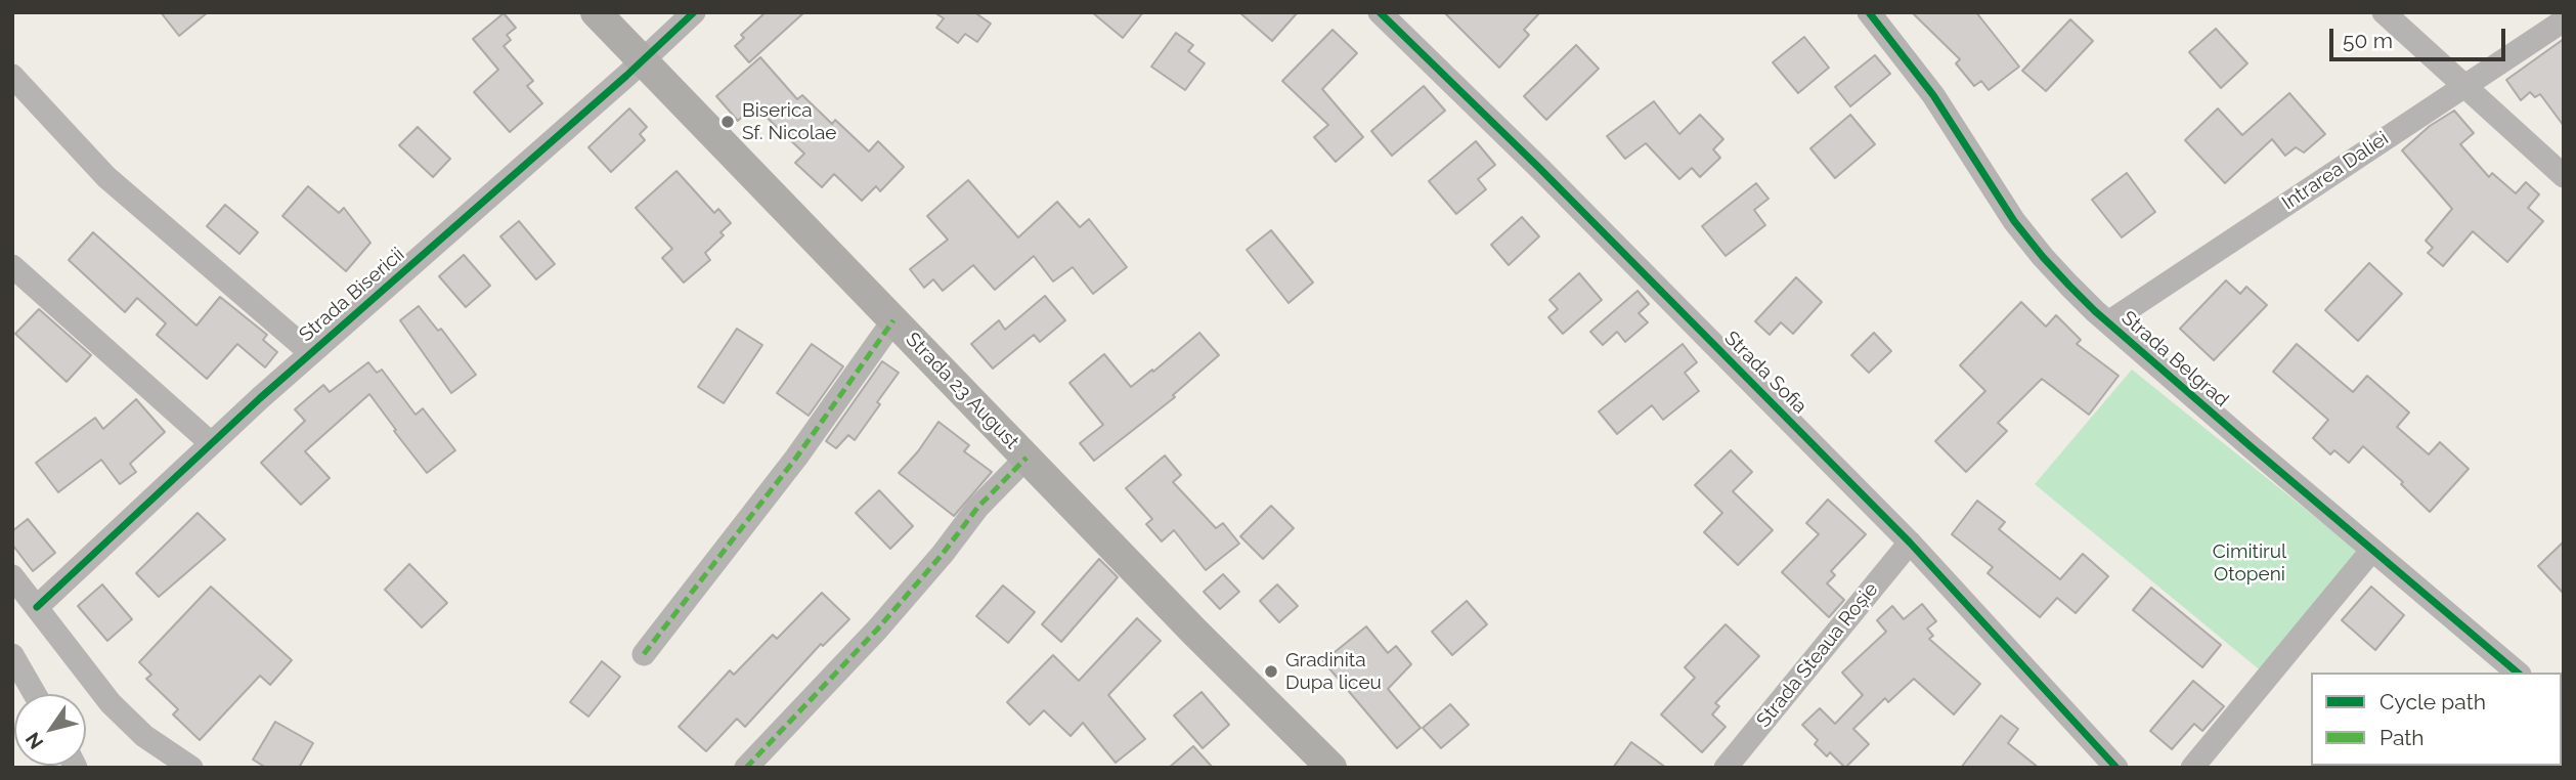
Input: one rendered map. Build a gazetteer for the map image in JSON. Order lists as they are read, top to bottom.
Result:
{
  "streets": {
    "main road": ["Strada 23 August"],
    "street": [
      "Intrarea Daliei",
      "Strada Bisericii",
      "Strada Belgrad",
      "Strada Sofia",
      "Strada Steaua Roșie"
    ]
  },
  "crossings": [
    ["Intrarea Daliei", "Strada Belgrad"],
    ["Strada Bisericii", "Strada 23 August"],
    ["Strada Sofia", "Strada Steaua Roșie"]
  ],
  "parks": ["Cimitirul Otopeni"],
  "places": ["Biserica Sf. Nicolae", "Gradinita Dupa liceu"],
  "legend": ["Cycle path", "Path"],
  "scale_bar": "50 m",
  "north": "bottom left"
}
